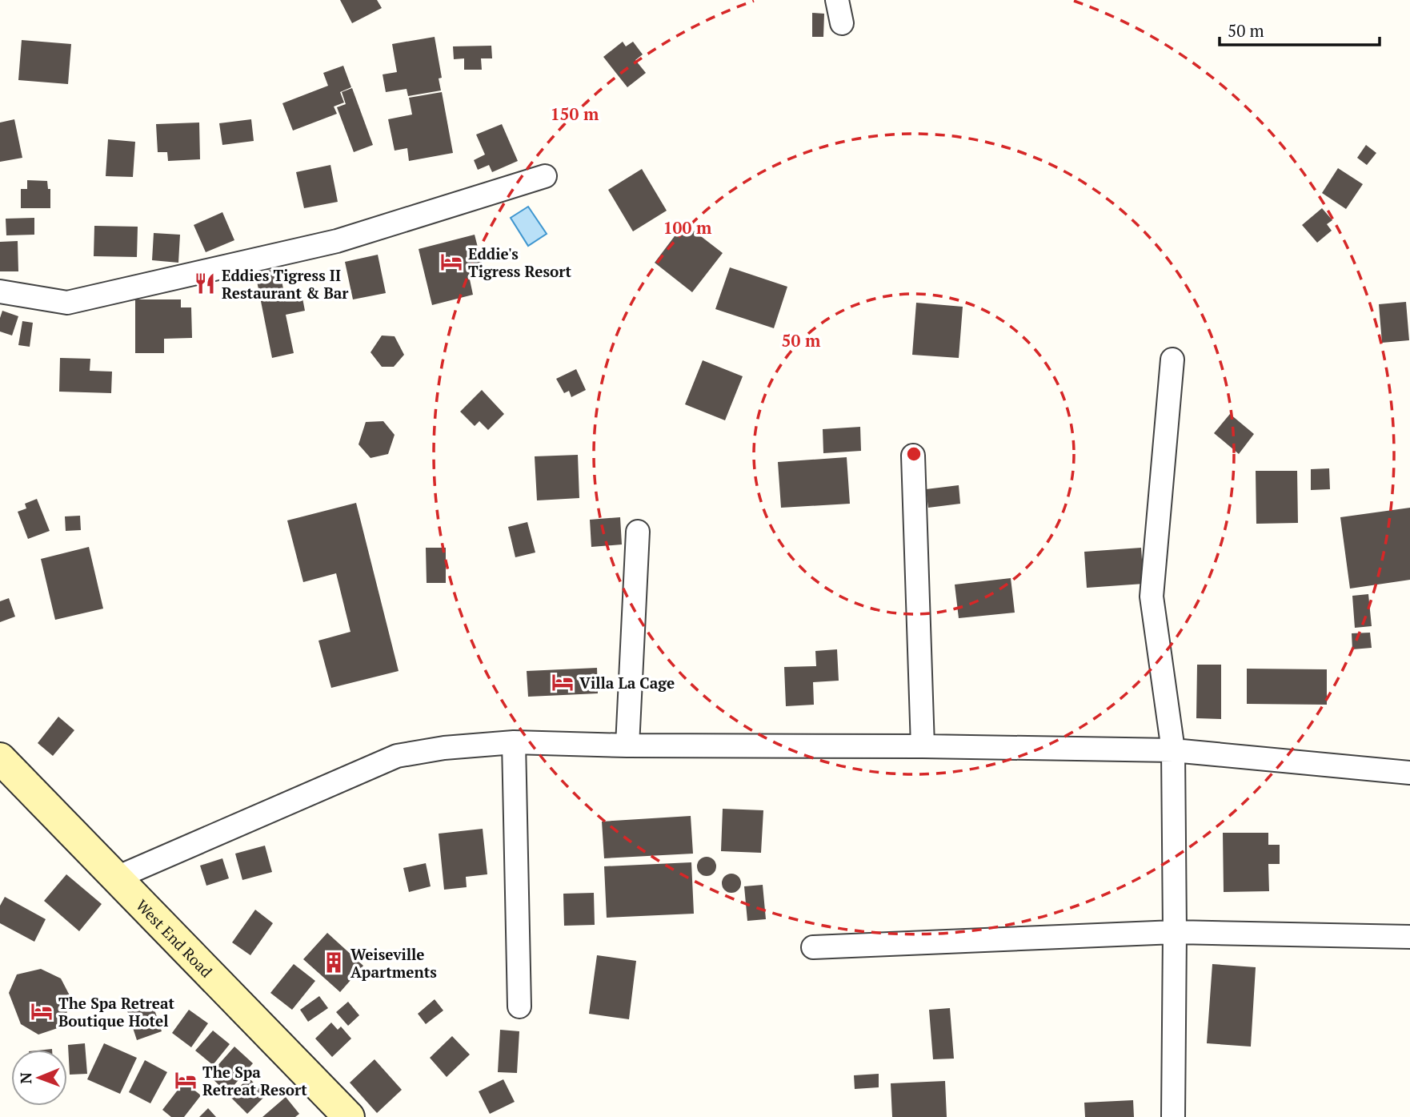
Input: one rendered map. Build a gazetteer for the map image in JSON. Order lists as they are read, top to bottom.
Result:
{
  "streets": {
    "main road": ["West End Road"]
  },
  "places": {
    "hotel": [
      "Eddie's Tigress Resort",
      "Villa La Cage",
      "The Spa Retreat Boutique Hotel",
      "The Spa Retreat Resort"
    ],
    "restaurant": ["Eddies Tigress II Restaurant & Bar"],
    "building": ["Weiseville Apartments"]
  },
  "scale_bar": "50 m",
  "north": "left",
  "rings": ["150 m", "100 m", "50 m"]
}
